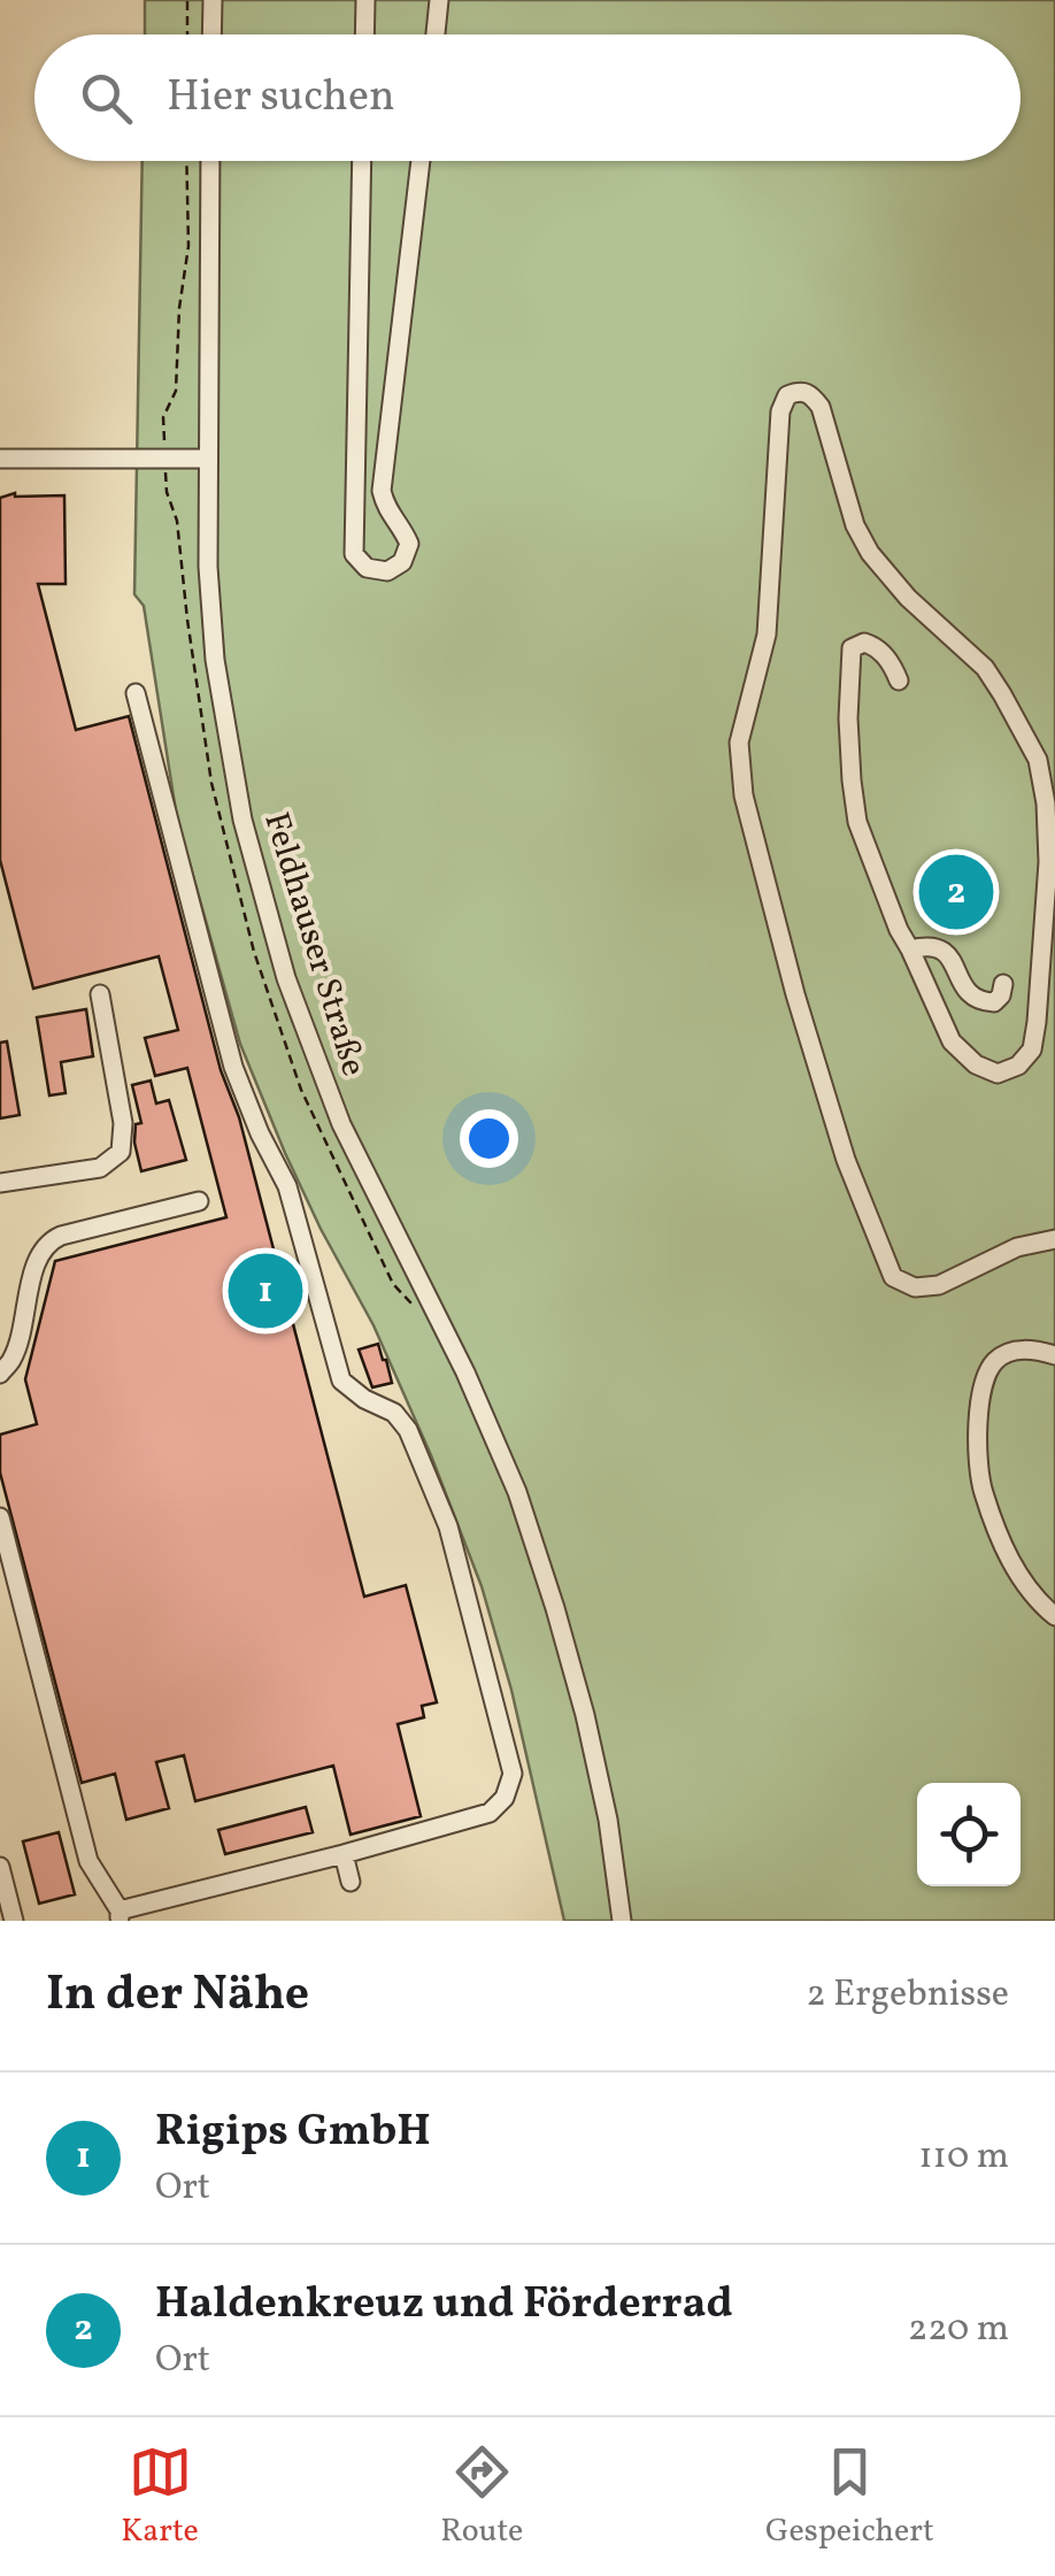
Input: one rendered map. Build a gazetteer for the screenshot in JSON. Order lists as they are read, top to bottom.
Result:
{
  "streets": {
    "street": ["Feldhauser Straße"]
  },
  "page": {
    "search": "Hier suchen",
    "pins": ["2", "1"],
    "heading": ["In der Nähe", "2 Ergebnisse"],
    "list": [
      {
        "mark": "1",
        "name": "Rigips GmbH",
        "note": "Ort",
        "value": "110 m"
      },
      {
        "mark": "2",
        "name": "Haldenkreuz und Förderrad",
        "note": "Ort",
        "value": "220 m"
      }
    ],
    "nav": ["Karte", "Route", "Gespeichert"]
  }
}
